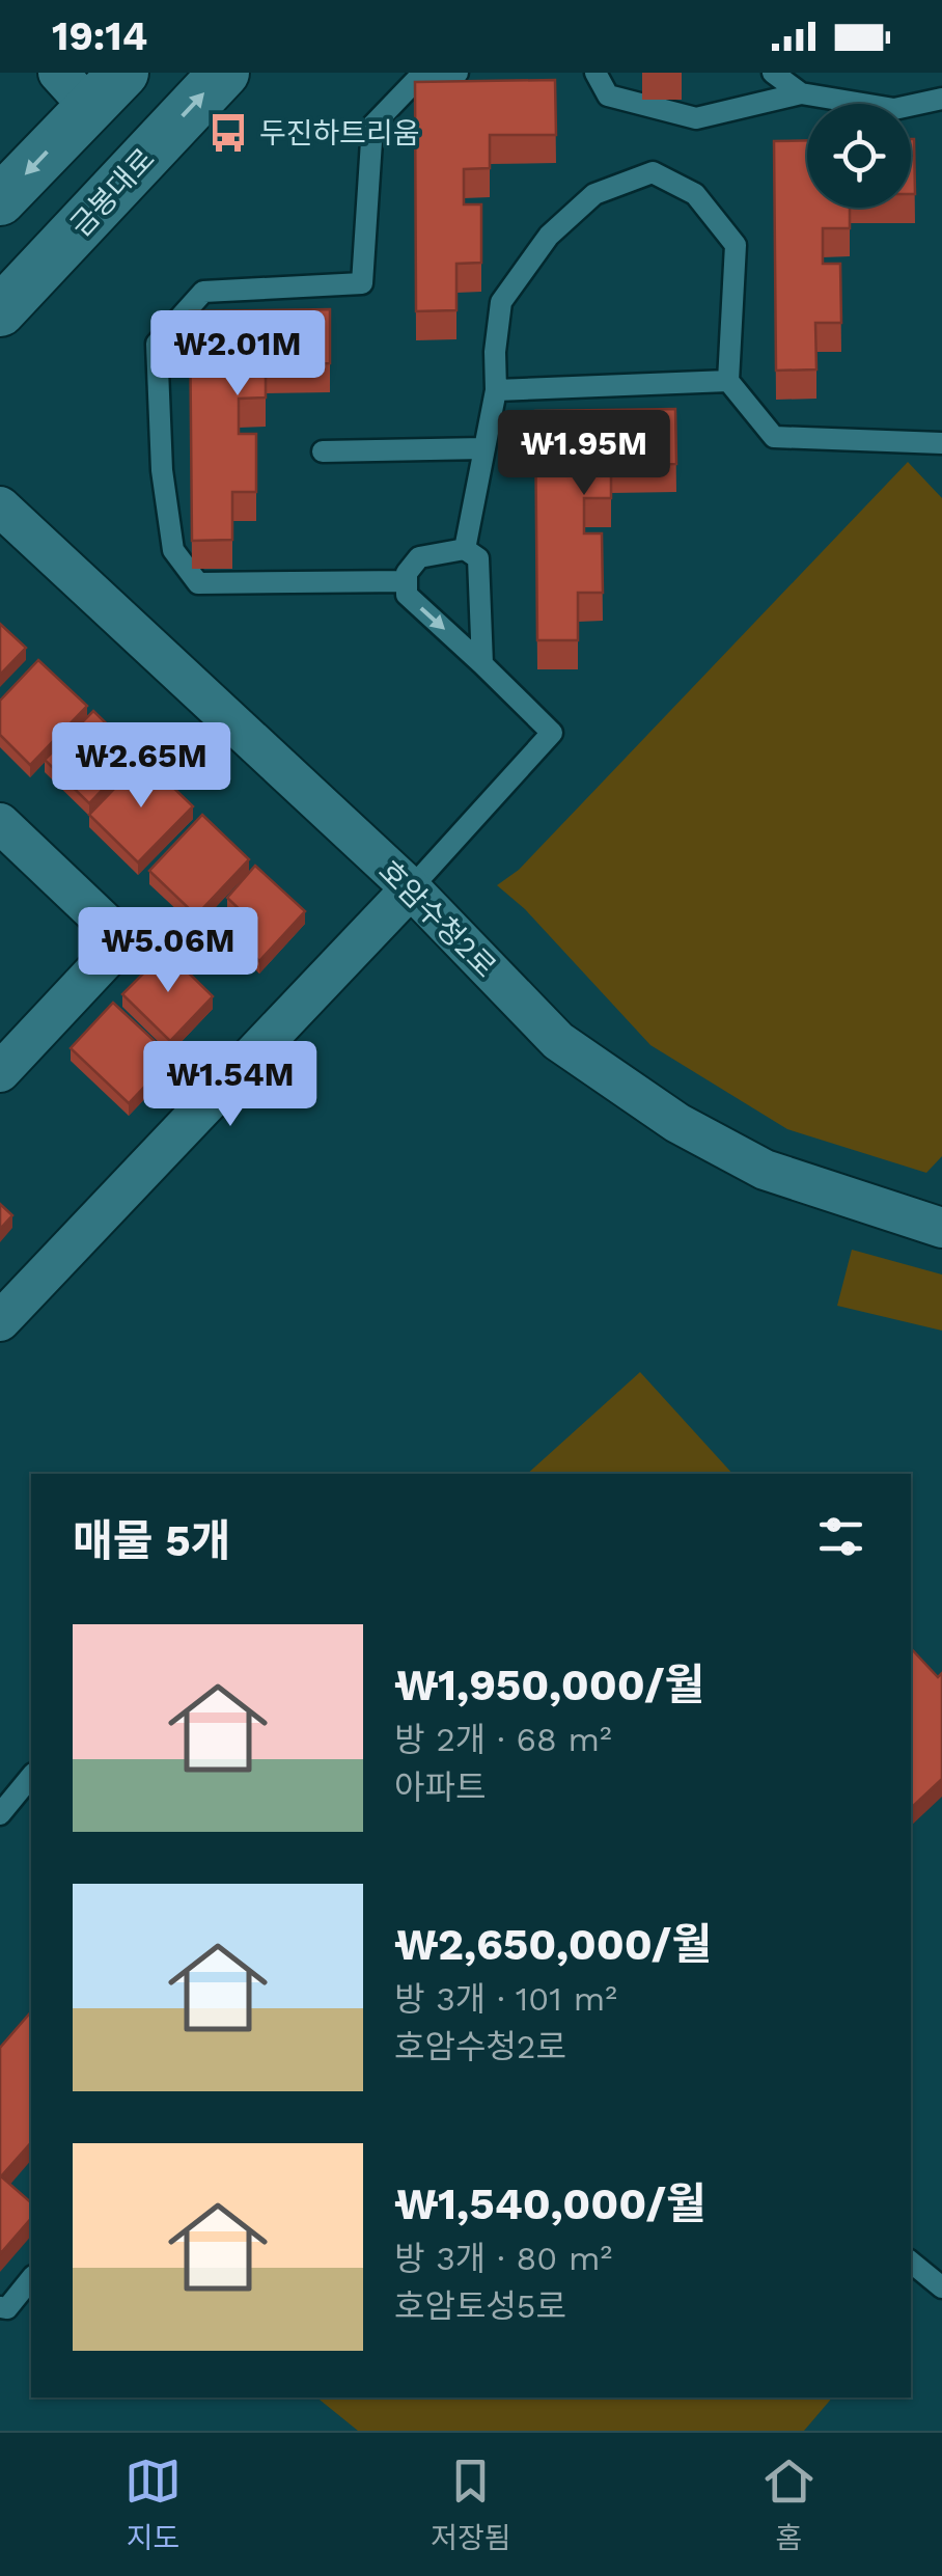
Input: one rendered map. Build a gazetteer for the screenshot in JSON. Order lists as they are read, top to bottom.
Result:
{
  "streets": {
    "street": ["금봉대로", "호암수청2로"]
  },
  "places": {
    "bus stop": ["두진하트리움"]
  },
  "page": {
    "status": "19:14",
    "price": [
      "₩2.01M",
      "₩1.95M",
      "₩2.65M",
      "₩5.06M",
      "₩1.54M"
    ],
    "heading": "매물 5개",
    "list": [
      {
        "name": "₩1,950,000/월",
        "note": "방 2개 · 68 m² · 아파트"
      },
      {
        "name": "₩2,650,000/월",
        "note": "방 3개 · 101 m² · 호암수청2로"
      },
      {
        "name": "₩1,540,000/월",
        "note": "방 3개 · 80 m² · 호암토성5로"
      }
    ],
    "tabs": ["지도", "저장됨", "홈"]
  }
}
